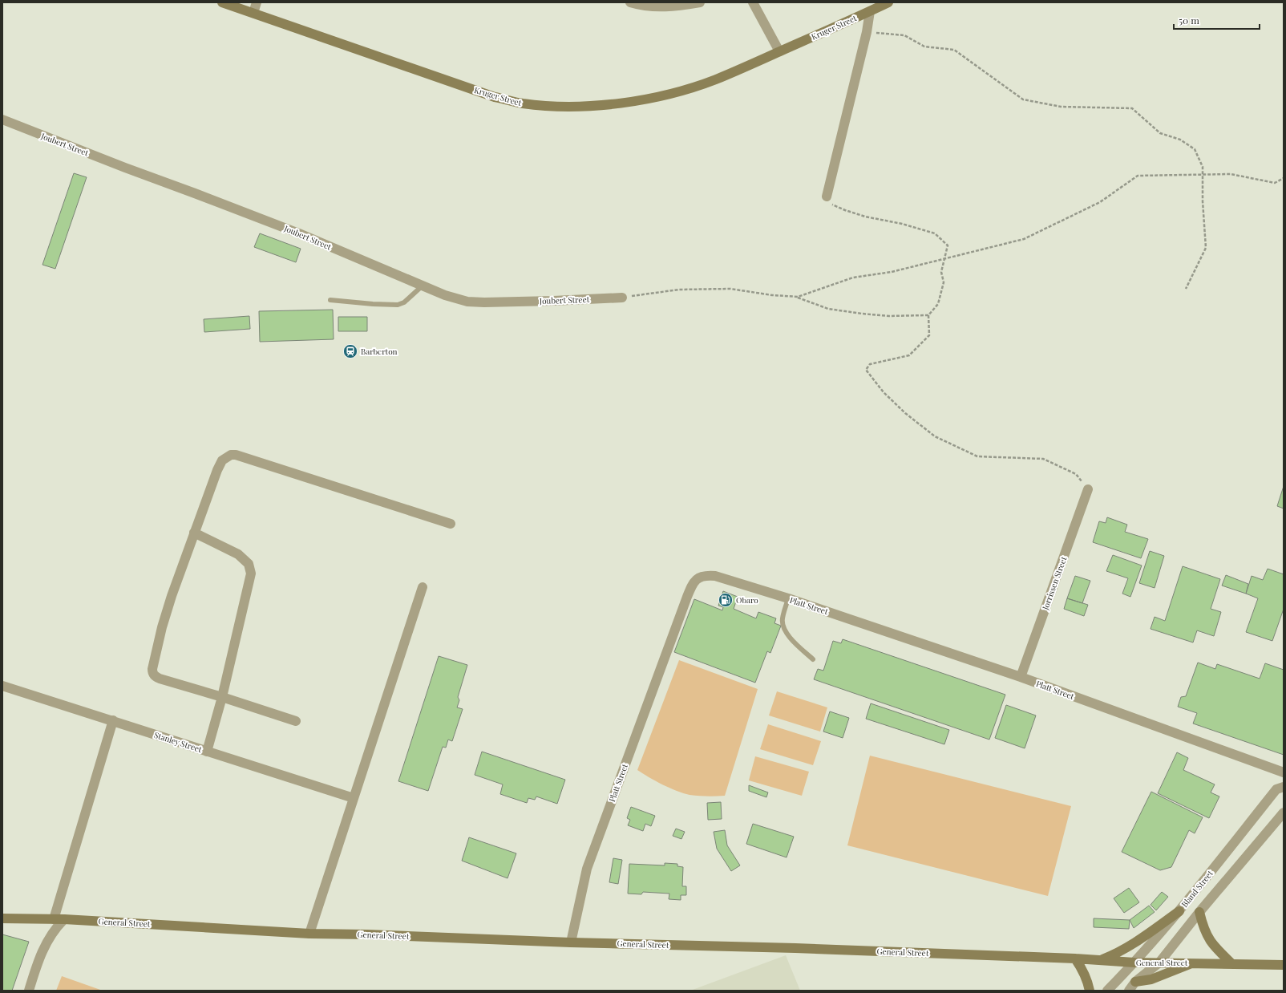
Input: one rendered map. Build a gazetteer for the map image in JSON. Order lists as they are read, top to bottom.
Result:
{
  "streets": {
    "main road": ["Kruger Street", "General Street"],
    "street": [
      "Joubert Street",
      "Jorrissen Street",
      "Platt Street",
      "Stanley Street",
      "Bland Street"
    ]
  },
  "crossings": [
    ["Jorrissen Street", "Platt Street"],
    ["Platt Street", "General Street"],
    ["Bland Street", "General Street"]
  ],
  "places": {
    "station": ["Barberton"],
    "fuel station": ["Obaro"]
  },
  "scale_bar": "50 m"
}
